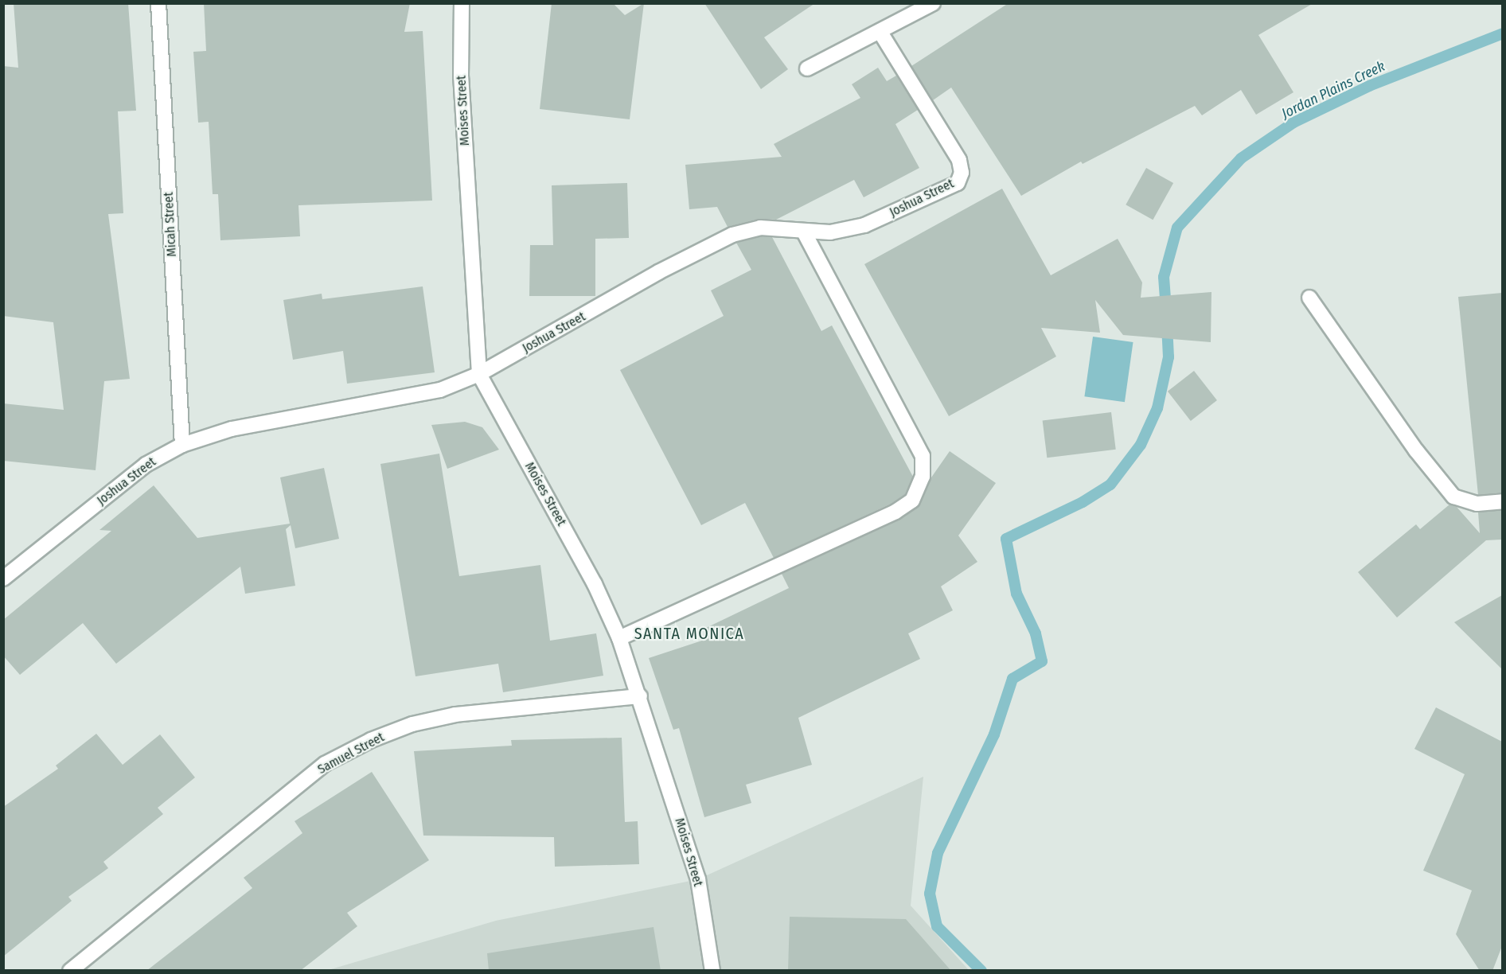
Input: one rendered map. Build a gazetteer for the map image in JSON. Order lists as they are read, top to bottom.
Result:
{
  "streets": {
    "street": [
      "Moises Street",
      "Joshua Street",
      "Micah Street",
      "Samuel Street"
    ]
  },
  "crossings": [
    ["Moises Street", "Joshua Street"],
    ["Moises Street", "Samuel Street"],
    ["Joshua Street", "Micah Street"]
  ],
  "districts": ["SANTA MONICA"],
  "water": ["Jordan Plains Creek"]
}
